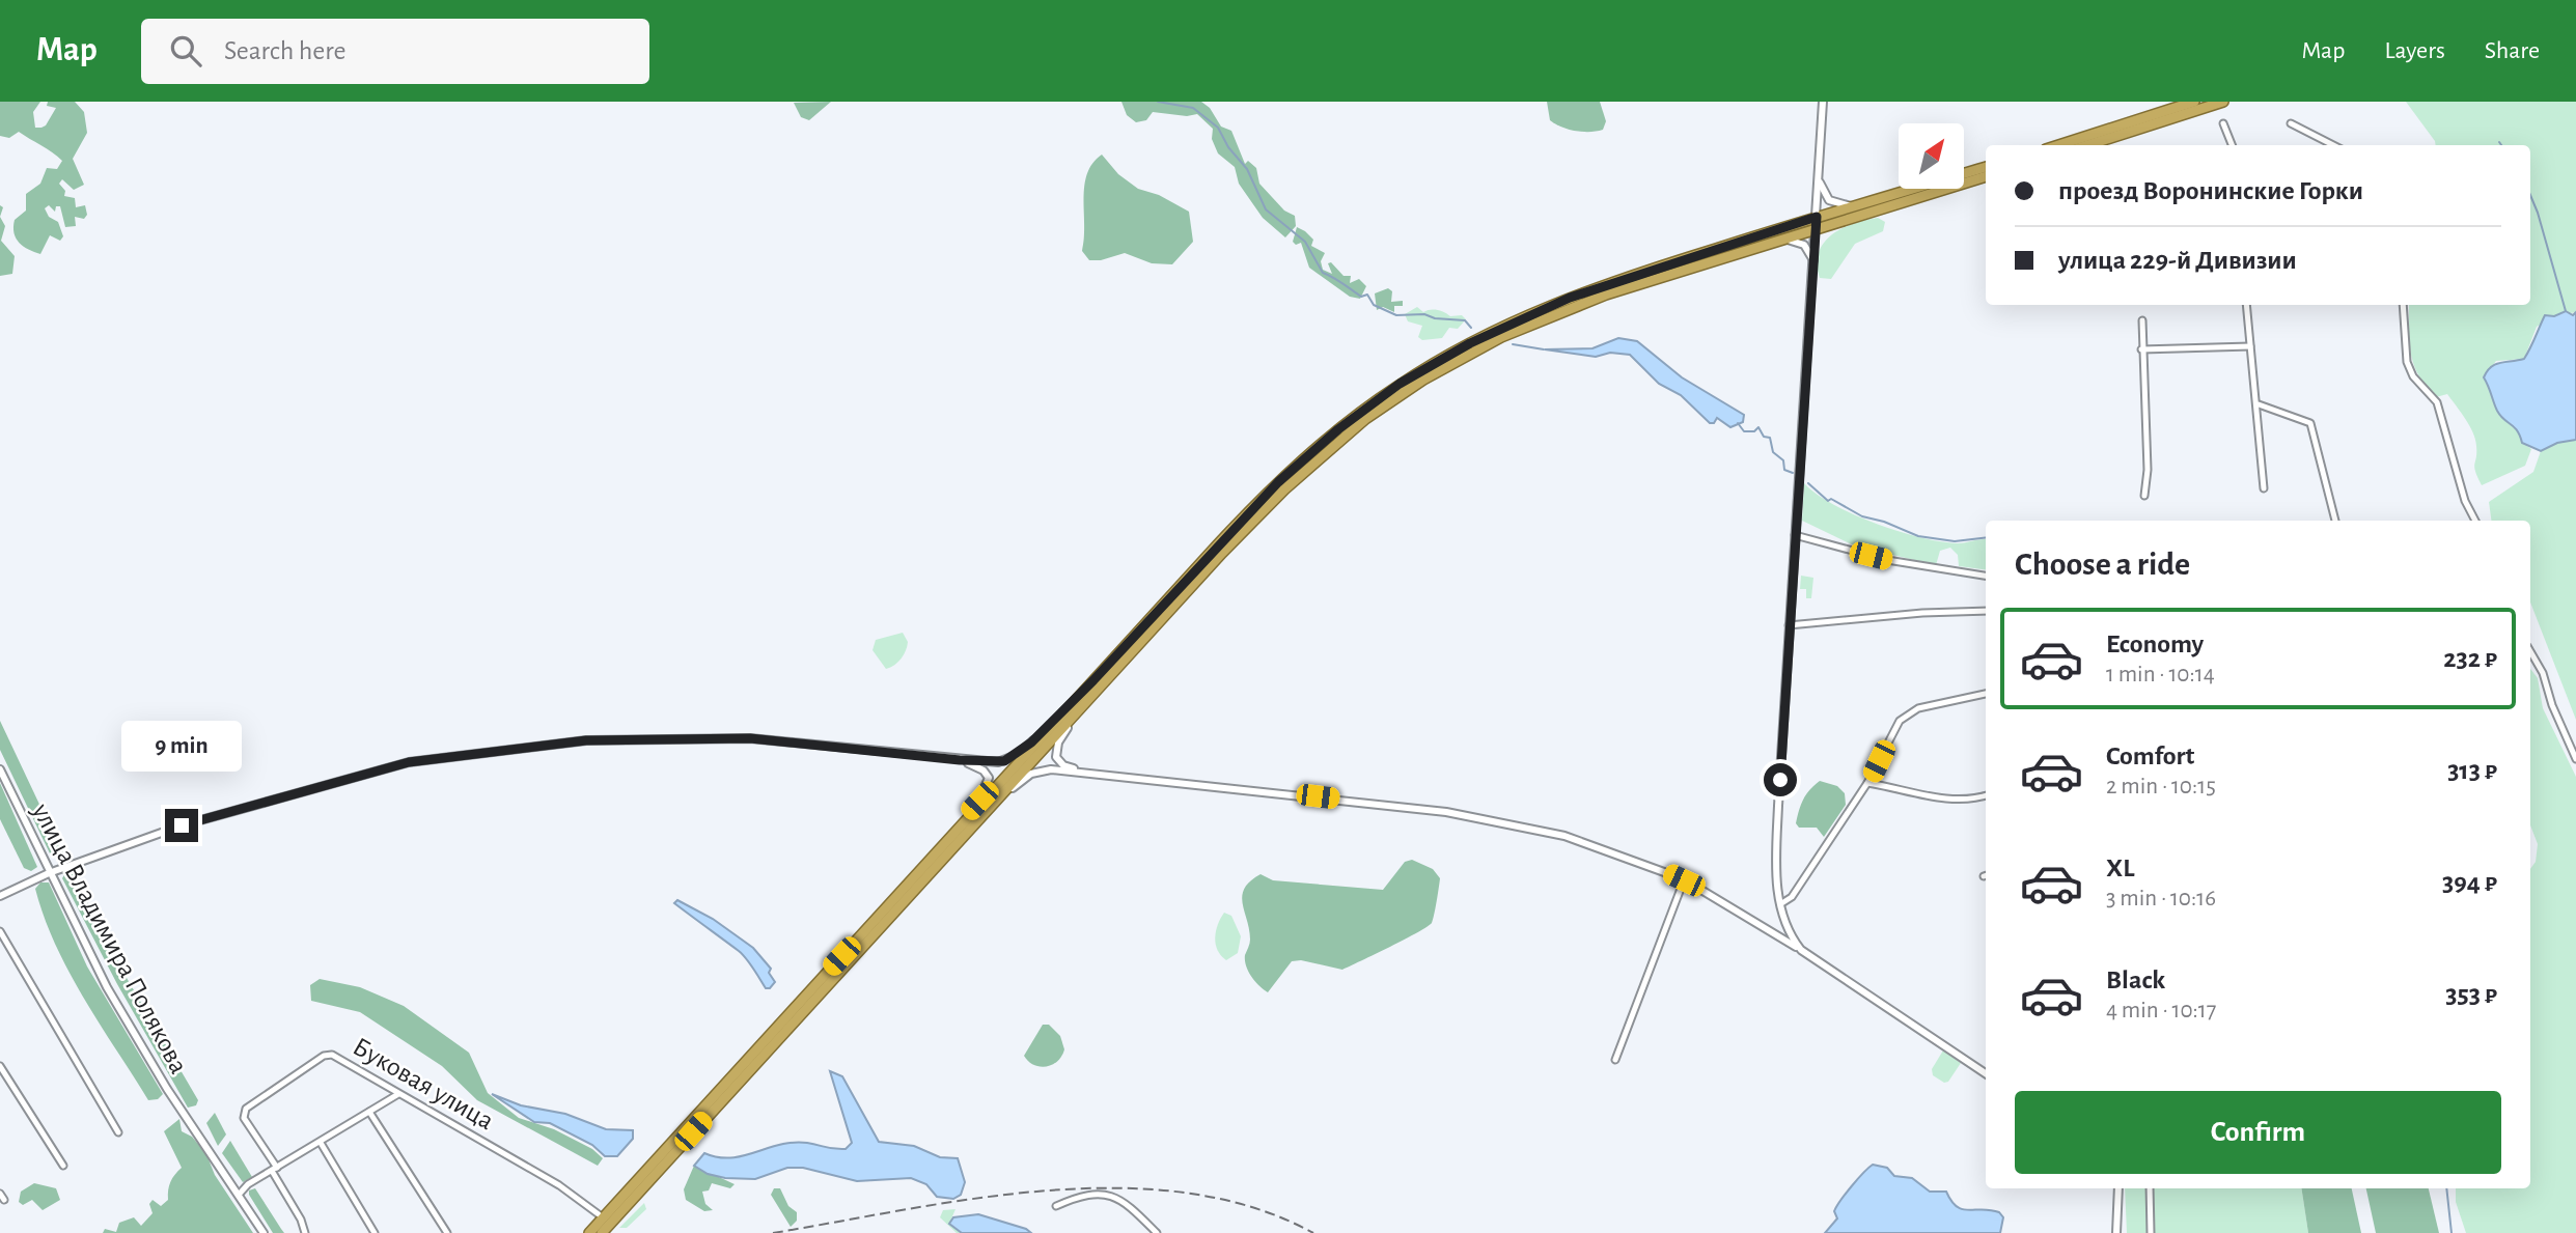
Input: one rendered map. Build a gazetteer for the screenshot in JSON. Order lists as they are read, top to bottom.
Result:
{
  "streets": {
    "street": ["улица Владимира Полякова", "Буковая улица"]
  },
  "north": "top right",
  "page": {
    "header": "Map",
    "search": "Search here",
    "nav": ["Map", "Layers", "Share"],
    "banner": ["проезд Воронинские Горки", "улица 229-й Дивизии"],
    "heading": "Choose a ride",
    "list": [
      {
        "name": "Economy",
        "note": "1 min · 10:14",
        "value": "232 ₽"
      },
      {
        "name": "Comfort",
        "note": "2 min · 10:15",
        "value": "313 ₽"
      },
      {
        "name": "XL",
        "note": "3 min · 10:16",
        "value": "394 ₽"
      },
      {
        "name": "Black",
        "note": "4 min · 10:17",
        "value": "353 ₽"
      }
    ],
    "bubble": "9 min",
    "buttons": "Confirm"
  }
}
